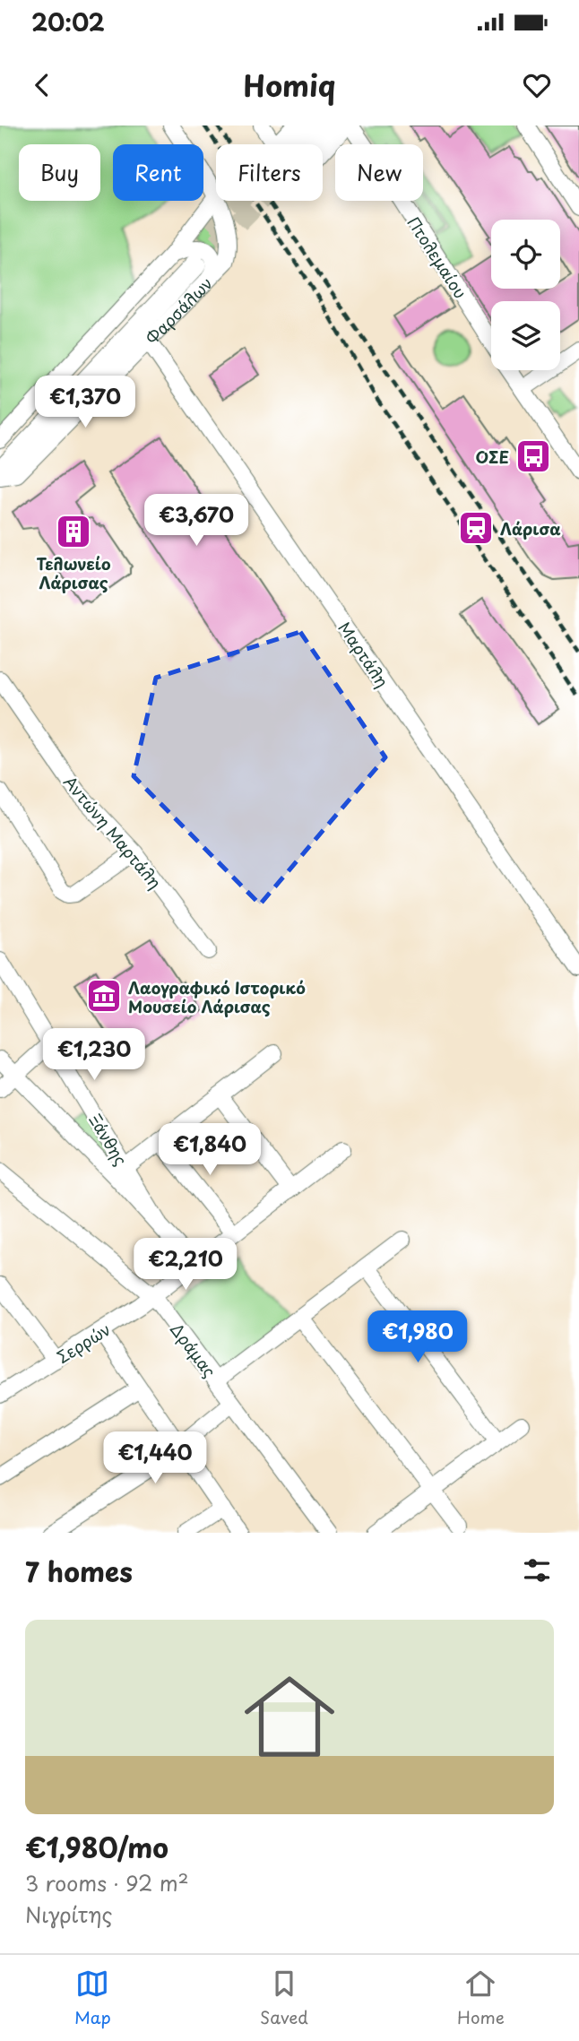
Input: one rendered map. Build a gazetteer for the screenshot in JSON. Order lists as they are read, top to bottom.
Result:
{
  "streets": {
    "main road": ["Φαρσάλων"],
    "street": [
      "Πτολεμαίου",
      "Μαρτάλη",
      "Αντώνη Μαρτάλη",
      "Ξάνθης",
      "Σερρών",
      "Δράμας"
    ]
  },
  "crossings": [
    ["Φαρσάλων", "Μαρτάλη"],
    ["Σερρών", "Δράμας"]
  ],
  "places": {
    "bus stop": ["ΟΣΕ"],
    "station": ["Λάρισα"],
    "building": ["Τελωνείο Λάρισας"],
    "museum": ["Λαογραφικό Ιστορικό Μουσείο Λάρισας"]
  },
  "page": {
    "status": "20:02",
    "header": "Homiq",
    "chip": [
      "Buy",
      "Rent",
      "Filters",
      "New"
    ],
    "price": [
      "€1,370",
      "€3,670",
      "€1,230",
      "€1,840",
      "€2,210",
      "€1,980",
      "€1,440"
    ],
    "heading": "7 homes",
    "list": [
      {
        "name": "€1,980/mo",
        "note": "3 rooms · 92 m² · Νιγρίτης"
      }
    ],
    "tabs": ["Map", "Saved", "Home"]
  }
}
